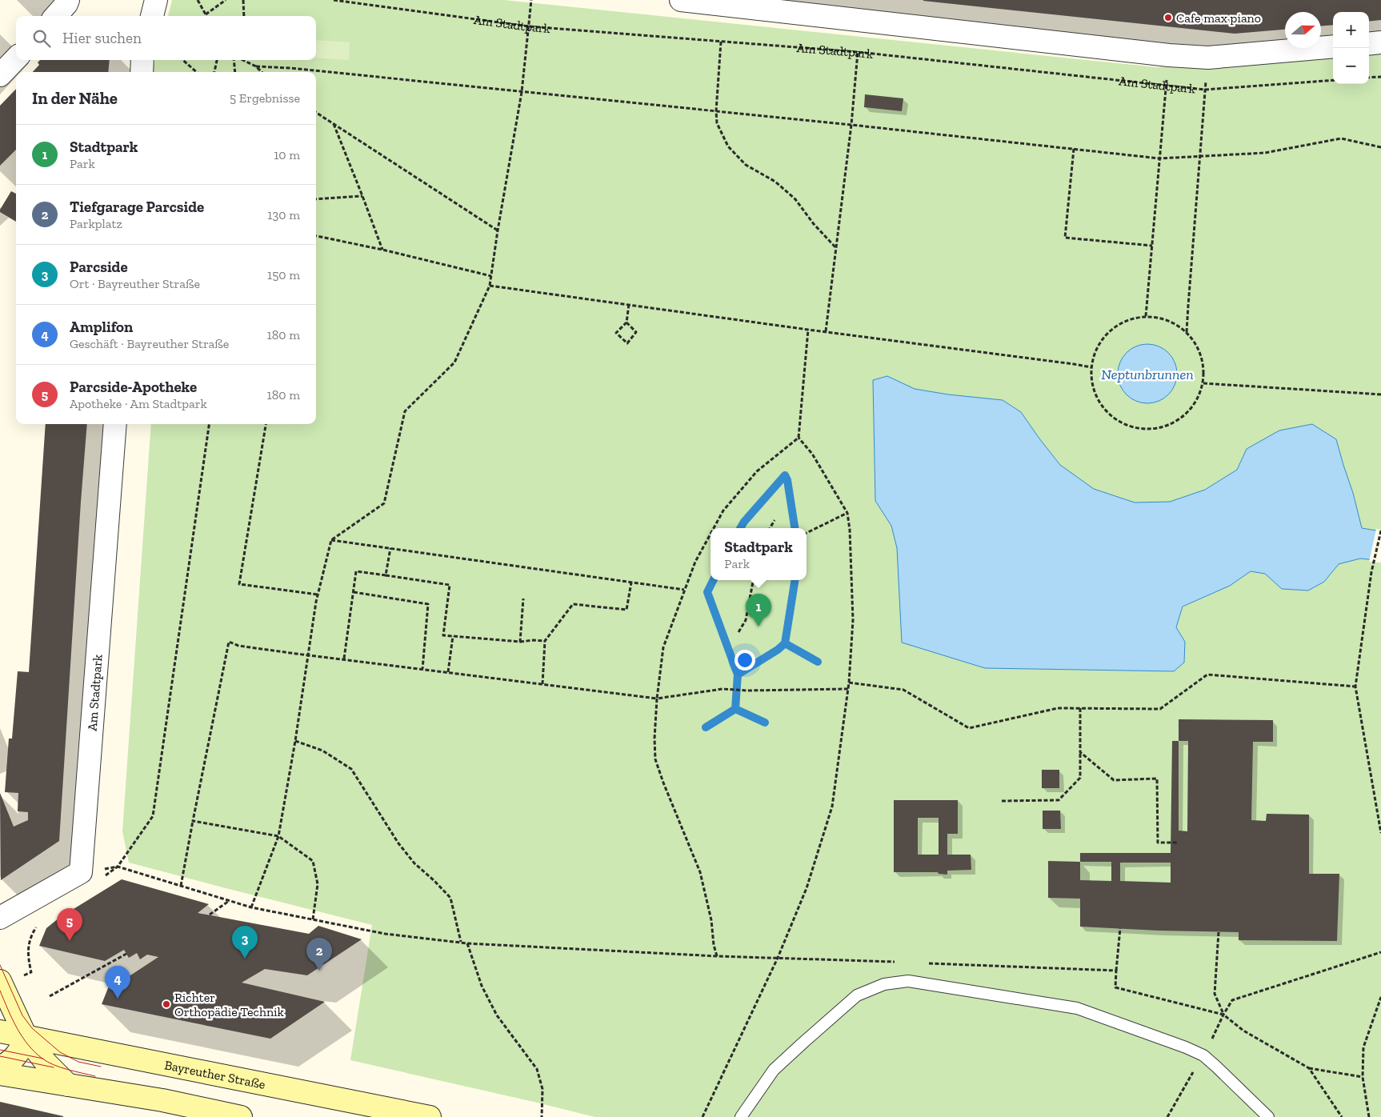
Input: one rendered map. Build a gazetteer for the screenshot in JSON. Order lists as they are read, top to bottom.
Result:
{
  "streets": {
    "main road": ["Bayreuther Straße"],
    "street": ["Am Stadtpark"]
  },
  "water": ["Neptunbrunnen"],
  "places": ["Cafe max piano", "Richter Orthopädie Technik"],
  "north": "right",
  "page": {
    "map_buttons": ["+", "−"],
    "search": "Hier suchen",
    "heading": ["In der Nähe", "5 Ergebnisse"],
    "list": [
      {
        "mark": "1",
        "name": "Stadtpark",
        "note": "Park",
        "value": "10 m"
      },
      {
        "mark": "2",
        "name": "Tiefgarage Parcside",
        "note": "Parkplatz",
        "value": "130 m"
      },
      {
        "mark": "3",
        "name": "Parcside",
        "note": "Ort · Bayreuther Straße",
        "value": "150 m"
      },
      {
        "mark": "4",
        "name": "Amplifon",
        "note": "Geschäft · Bayreuther Straße",
        "value": "180 m"
      },
      {
        "mark": "5",
        "name": "Parcside-Apotheke",
        "note": "Apotheke · Am Stadtpark",
        "value": "180 m"
      }
    ],
    "popup": ["Stadtpark", "Park"],
    "pins": [
      "1",
      "5",
      "3",
      "2",
      "4"
    ]
  }
}
